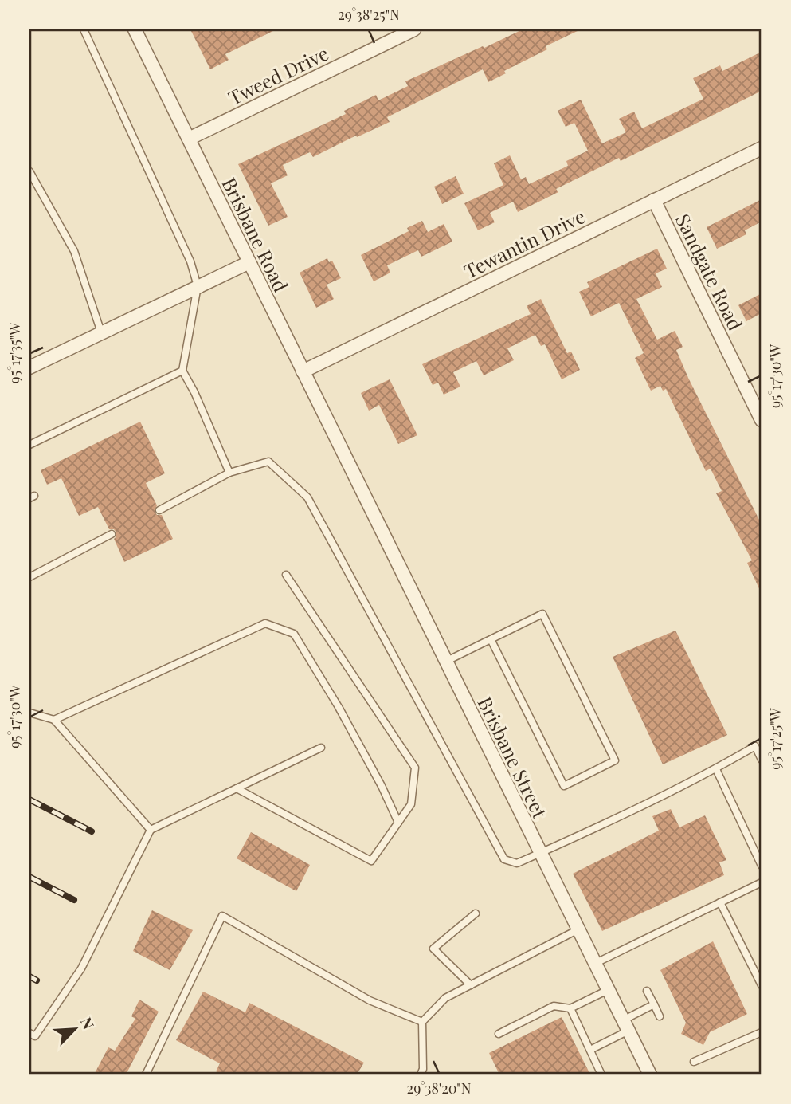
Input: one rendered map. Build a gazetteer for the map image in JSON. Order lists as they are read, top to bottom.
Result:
{
  "streets": {
    "street": [
      "Tweed Drive",
      "Brisbane Road",
      "Tewantin Drive",
      "Sandgate Road",
      "Brisbane Street"
    ]
  },
  "crossings": [
    ["Tweed Drive", "Brisbane Road"],
    ["Brisbane Road", "Tewantin Drive"],
    ["Brisbane Road", "Brisbane Street"],
    ["Tewantin Drive", "Sandgate Road"]
  ],
  "north": "top right",
  "coordinates": [
    "29°38'25\"N",
    "95°17'35\"W",
    "95°17'30\"W",
    "95°17'25\"W",
    "29°38'20\"N"
  ]
}
